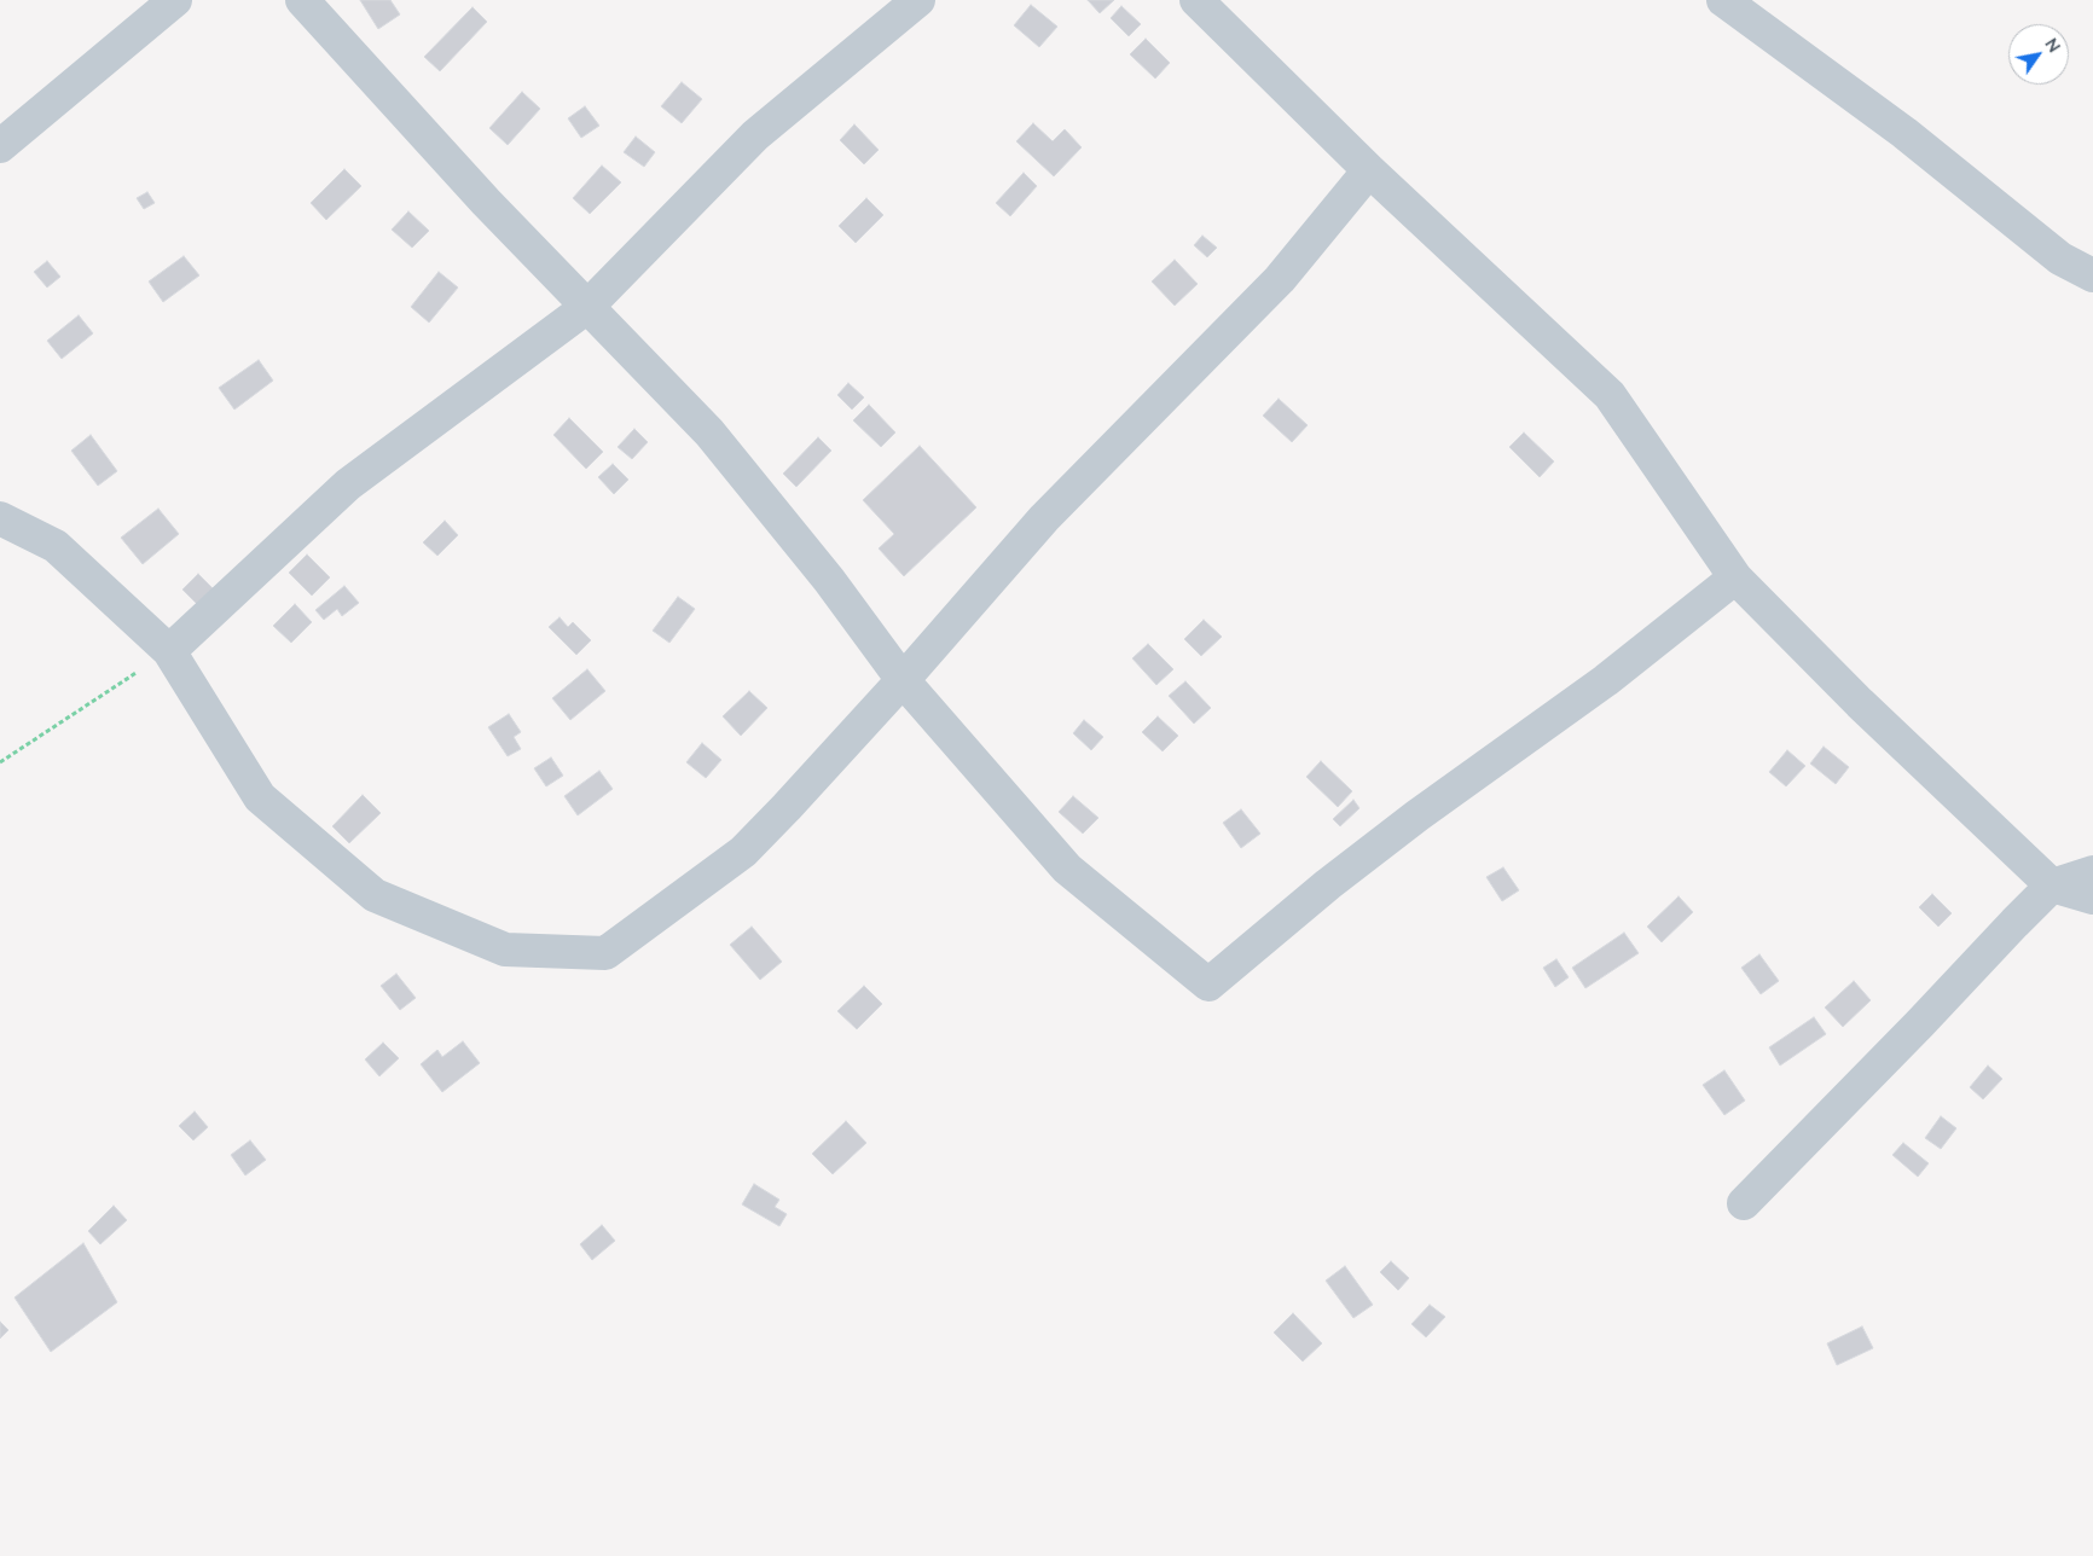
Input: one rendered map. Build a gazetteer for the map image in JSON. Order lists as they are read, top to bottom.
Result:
{
  "north": "top right"
}
